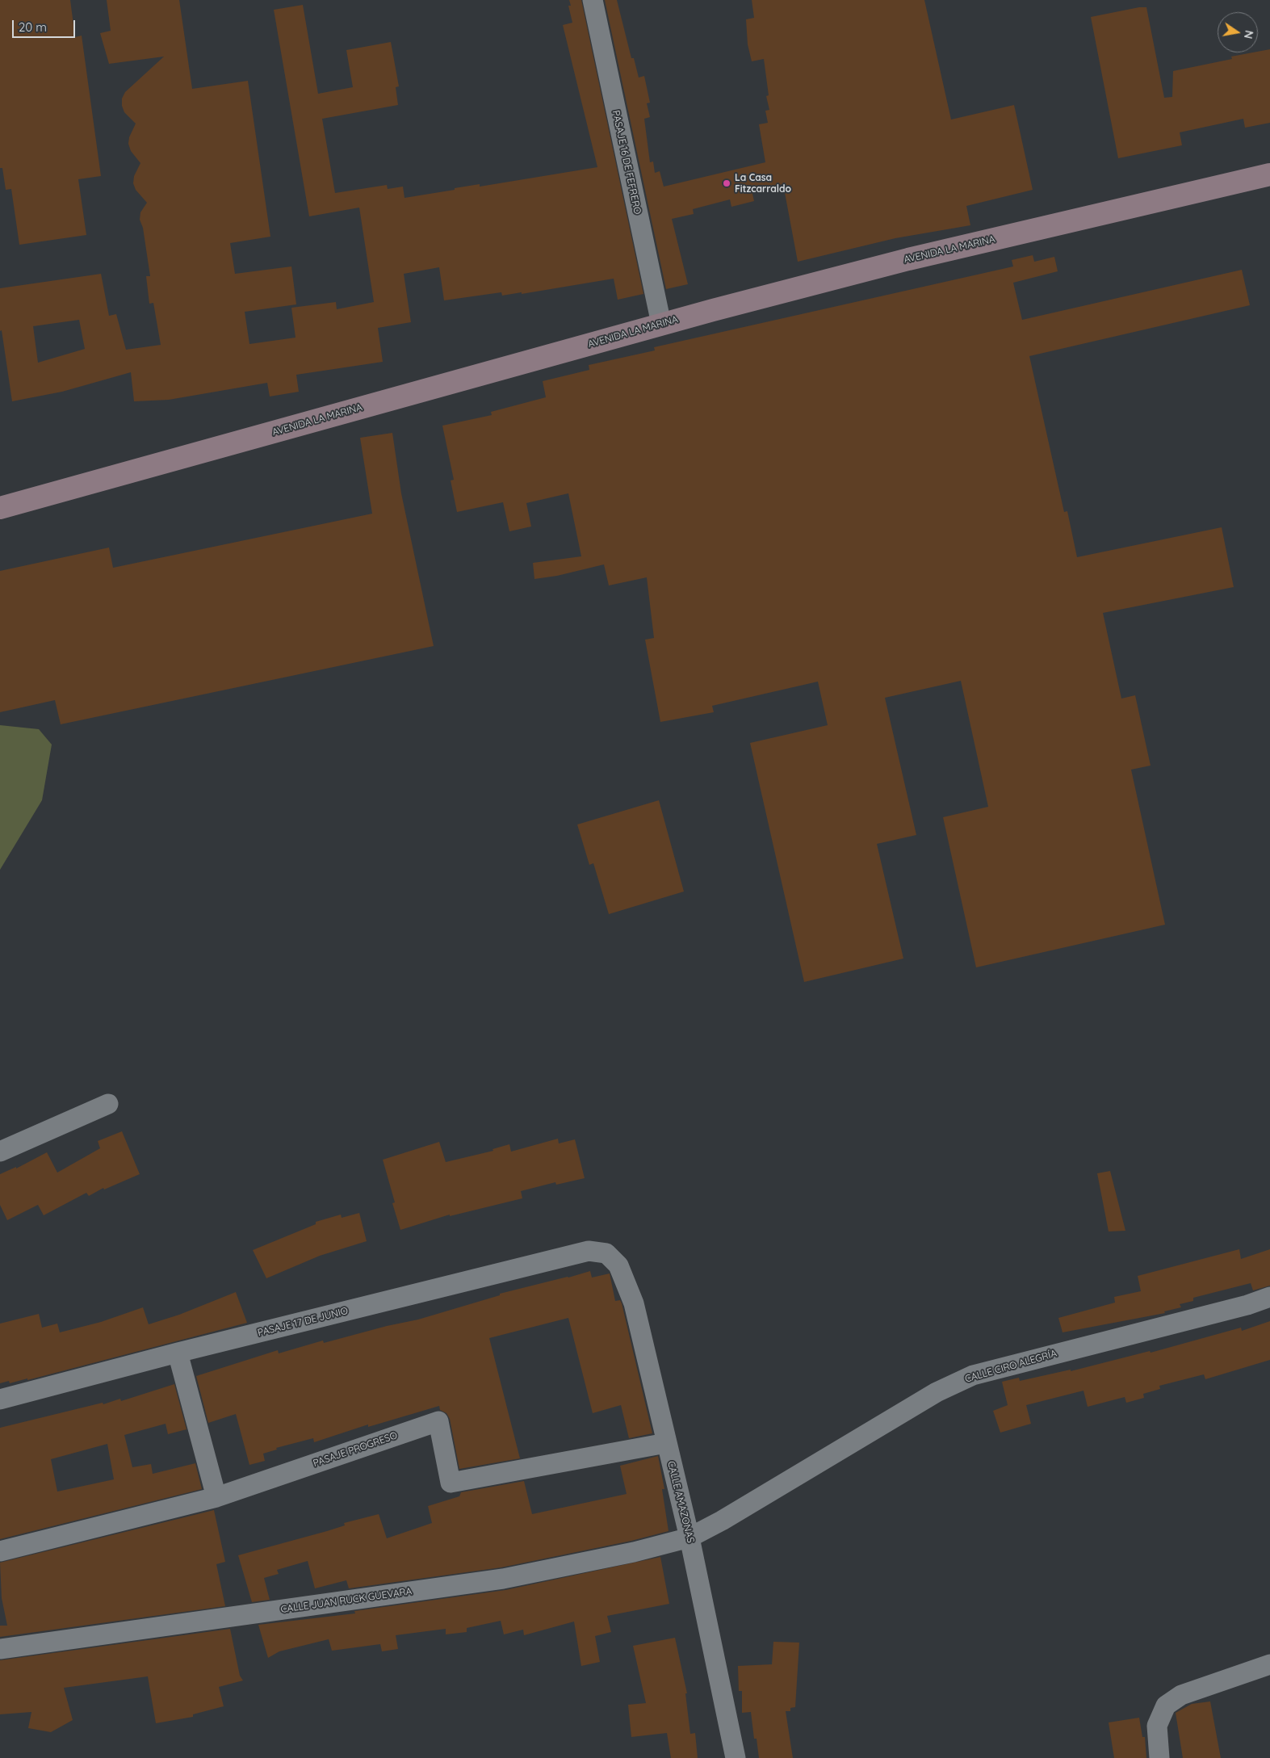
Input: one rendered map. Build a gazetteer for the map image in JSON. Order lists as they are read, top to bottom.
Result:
{
  "streets": {
    "main road": ["AVENIDA LA MARINA"],
    "street": [
      "PASAJE 16 DE FEFRERO",
      "PASAJE 17 DE JUNIO",
      "CALLE CIRO ALEGRÍA",
      "PASAJE PROGRESO",
      "CALLE AMAZONAS",
      "CALLE JUAN RUCK GUEVARA"
    ]
  },
  "crossings": [
    ["PASAJE 16 DE FEFRERO", "AVENIDA LA MARINA"],
    ["PASAJE 17 DE JUNIO", "CALLE AMAZONAS"],
    ["CALLE CIRO ALEGRÍA", "CALLE AMAZONAS"],
    ["CALLE CIRO ALEGRÍA", "CALLE JUAN RUCK GUEVARA"],
    ["PASAJE PROGRESO", "CALLE AMAZONAS"],
    ["CALLE AMAZONAS", "CALLE JUAN RUCK GUEVARA"]
  ],
  "places": ["La Casa Fitzcarraldo"],
  "scale_bar": "20 m",
  "north": "right"
}
